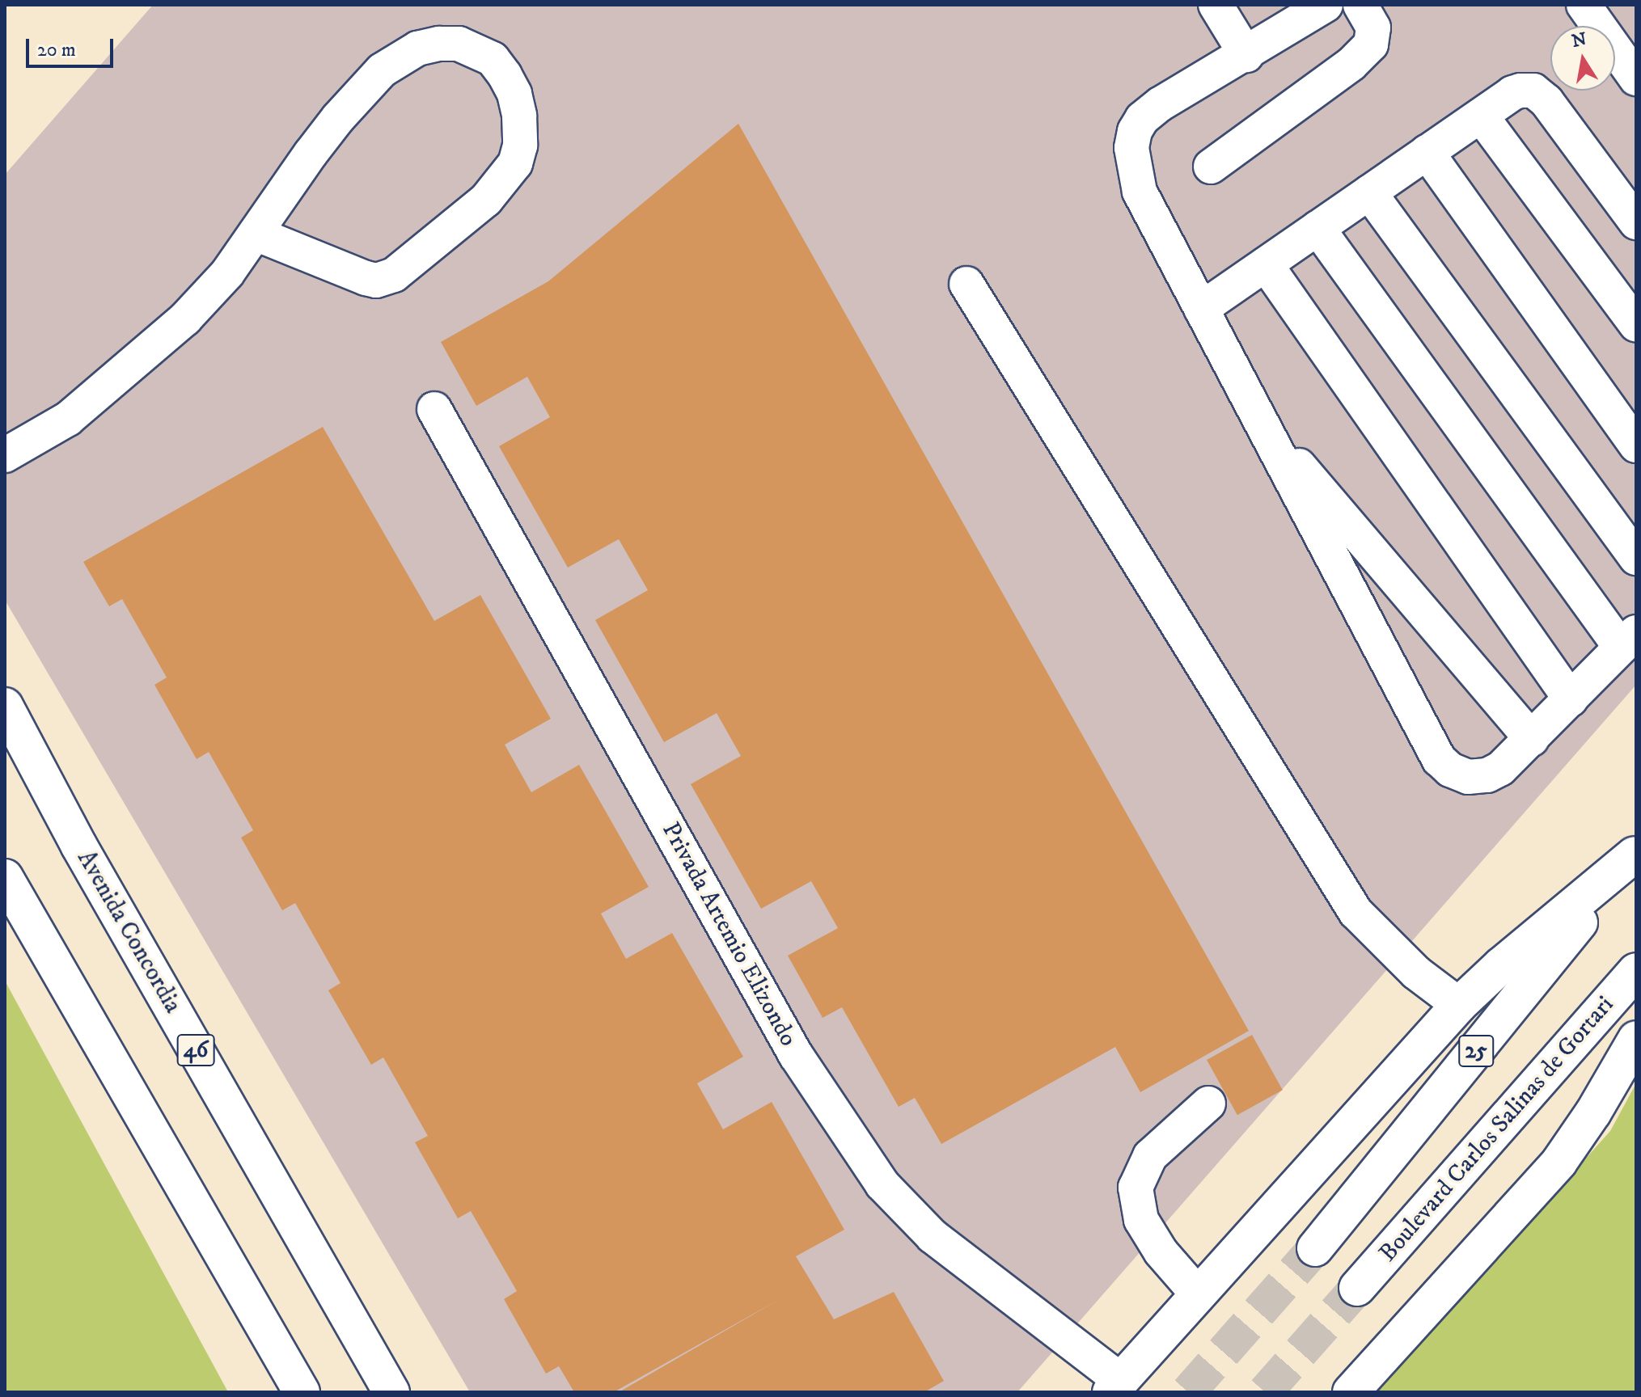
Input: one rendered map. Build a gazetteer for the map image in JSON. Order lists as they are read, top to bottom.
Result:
{
  "streets": {
    "main road": [
      "Avenida Concordia",
      "46",
      "25",
      "Boulevard Carlos Salinas de Gortari"
    ],
    "lane": ["Privada Artemio Elizondo"]
  },
  "scale_bar": "20 m",
  "north": "top"
}
